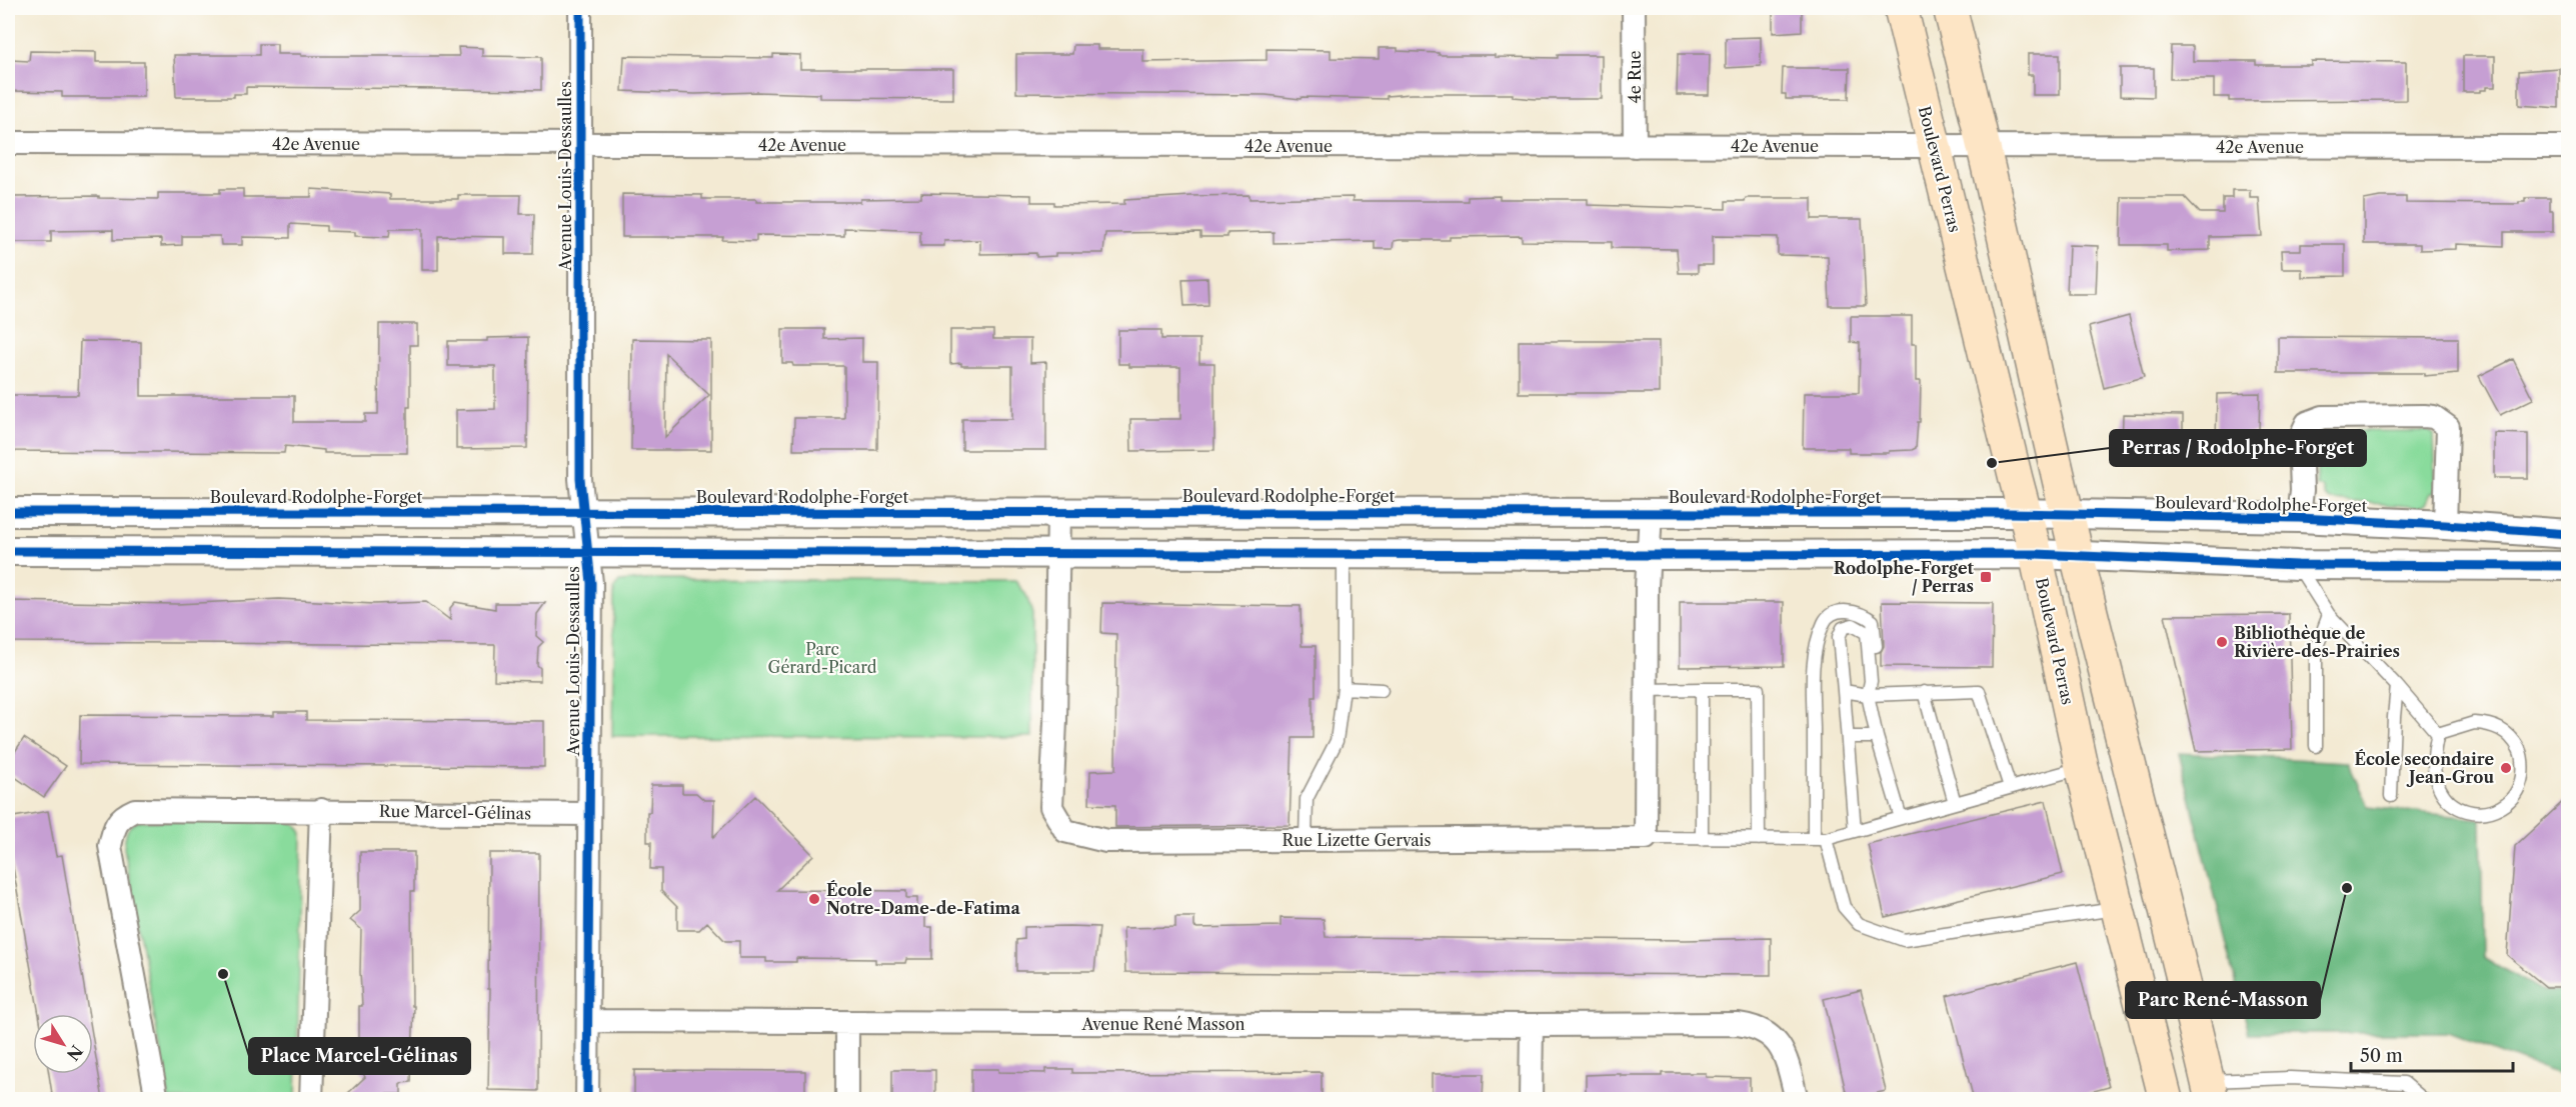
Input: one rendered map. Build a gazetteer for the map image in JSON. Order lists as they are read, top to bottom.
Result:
{
  "streets": {
    "main road": ["Boulevard Perras"],
    "street": [
      "4e Rue",
      "42e Avenue",
      "Avenue Louis-Dessaulles",
      "Boulevard Rodolphe-Forget",
      "Rue Marcel-Gélinas",
      "Rue Lizette Gervais",
      "Avenue René Masson"
    ]
  },
  "crossings": [
    ["4e Rue", "42e Avenue"],
    ["42e Avenue", "Boulevard Perras"],
    ["42e Avenue", "Avenue Louis-Dessaulles"],
    ["Boulevard Perras", "Boulevard Rodolphe-Forget"],
    ["Avenue Louis-Dessaulles", "Boulevard Rodolphe-Forget"],
    ["Avenue Louis-Dessaulles", "Rue Marcel-Gélinas"],
    ["Avenue Louis-Dessaulles", "Avenue René Masson"],
    ["Boulevard Rodolphe-Forget", "Rue Lizette Gervais"]
  ],
  "parks": ["Parc Gérard-Picard"],
  "places": {
    "other": [
      "Perras / Rodolphe-Forget",
      "Bibliothèque de Rivière-des-Prairies",
      "École secondaire Jean-Grou",
      "Parc René-Masson",
      "École Notre-Dame-de-Fatima",
      "Place Marcel-Gélinas"
    ],
    "transit": ["Rodolphe-Forget / Perras"]
  },
  "scale_bar": "50 m",
  "north": "bottom right"
}
